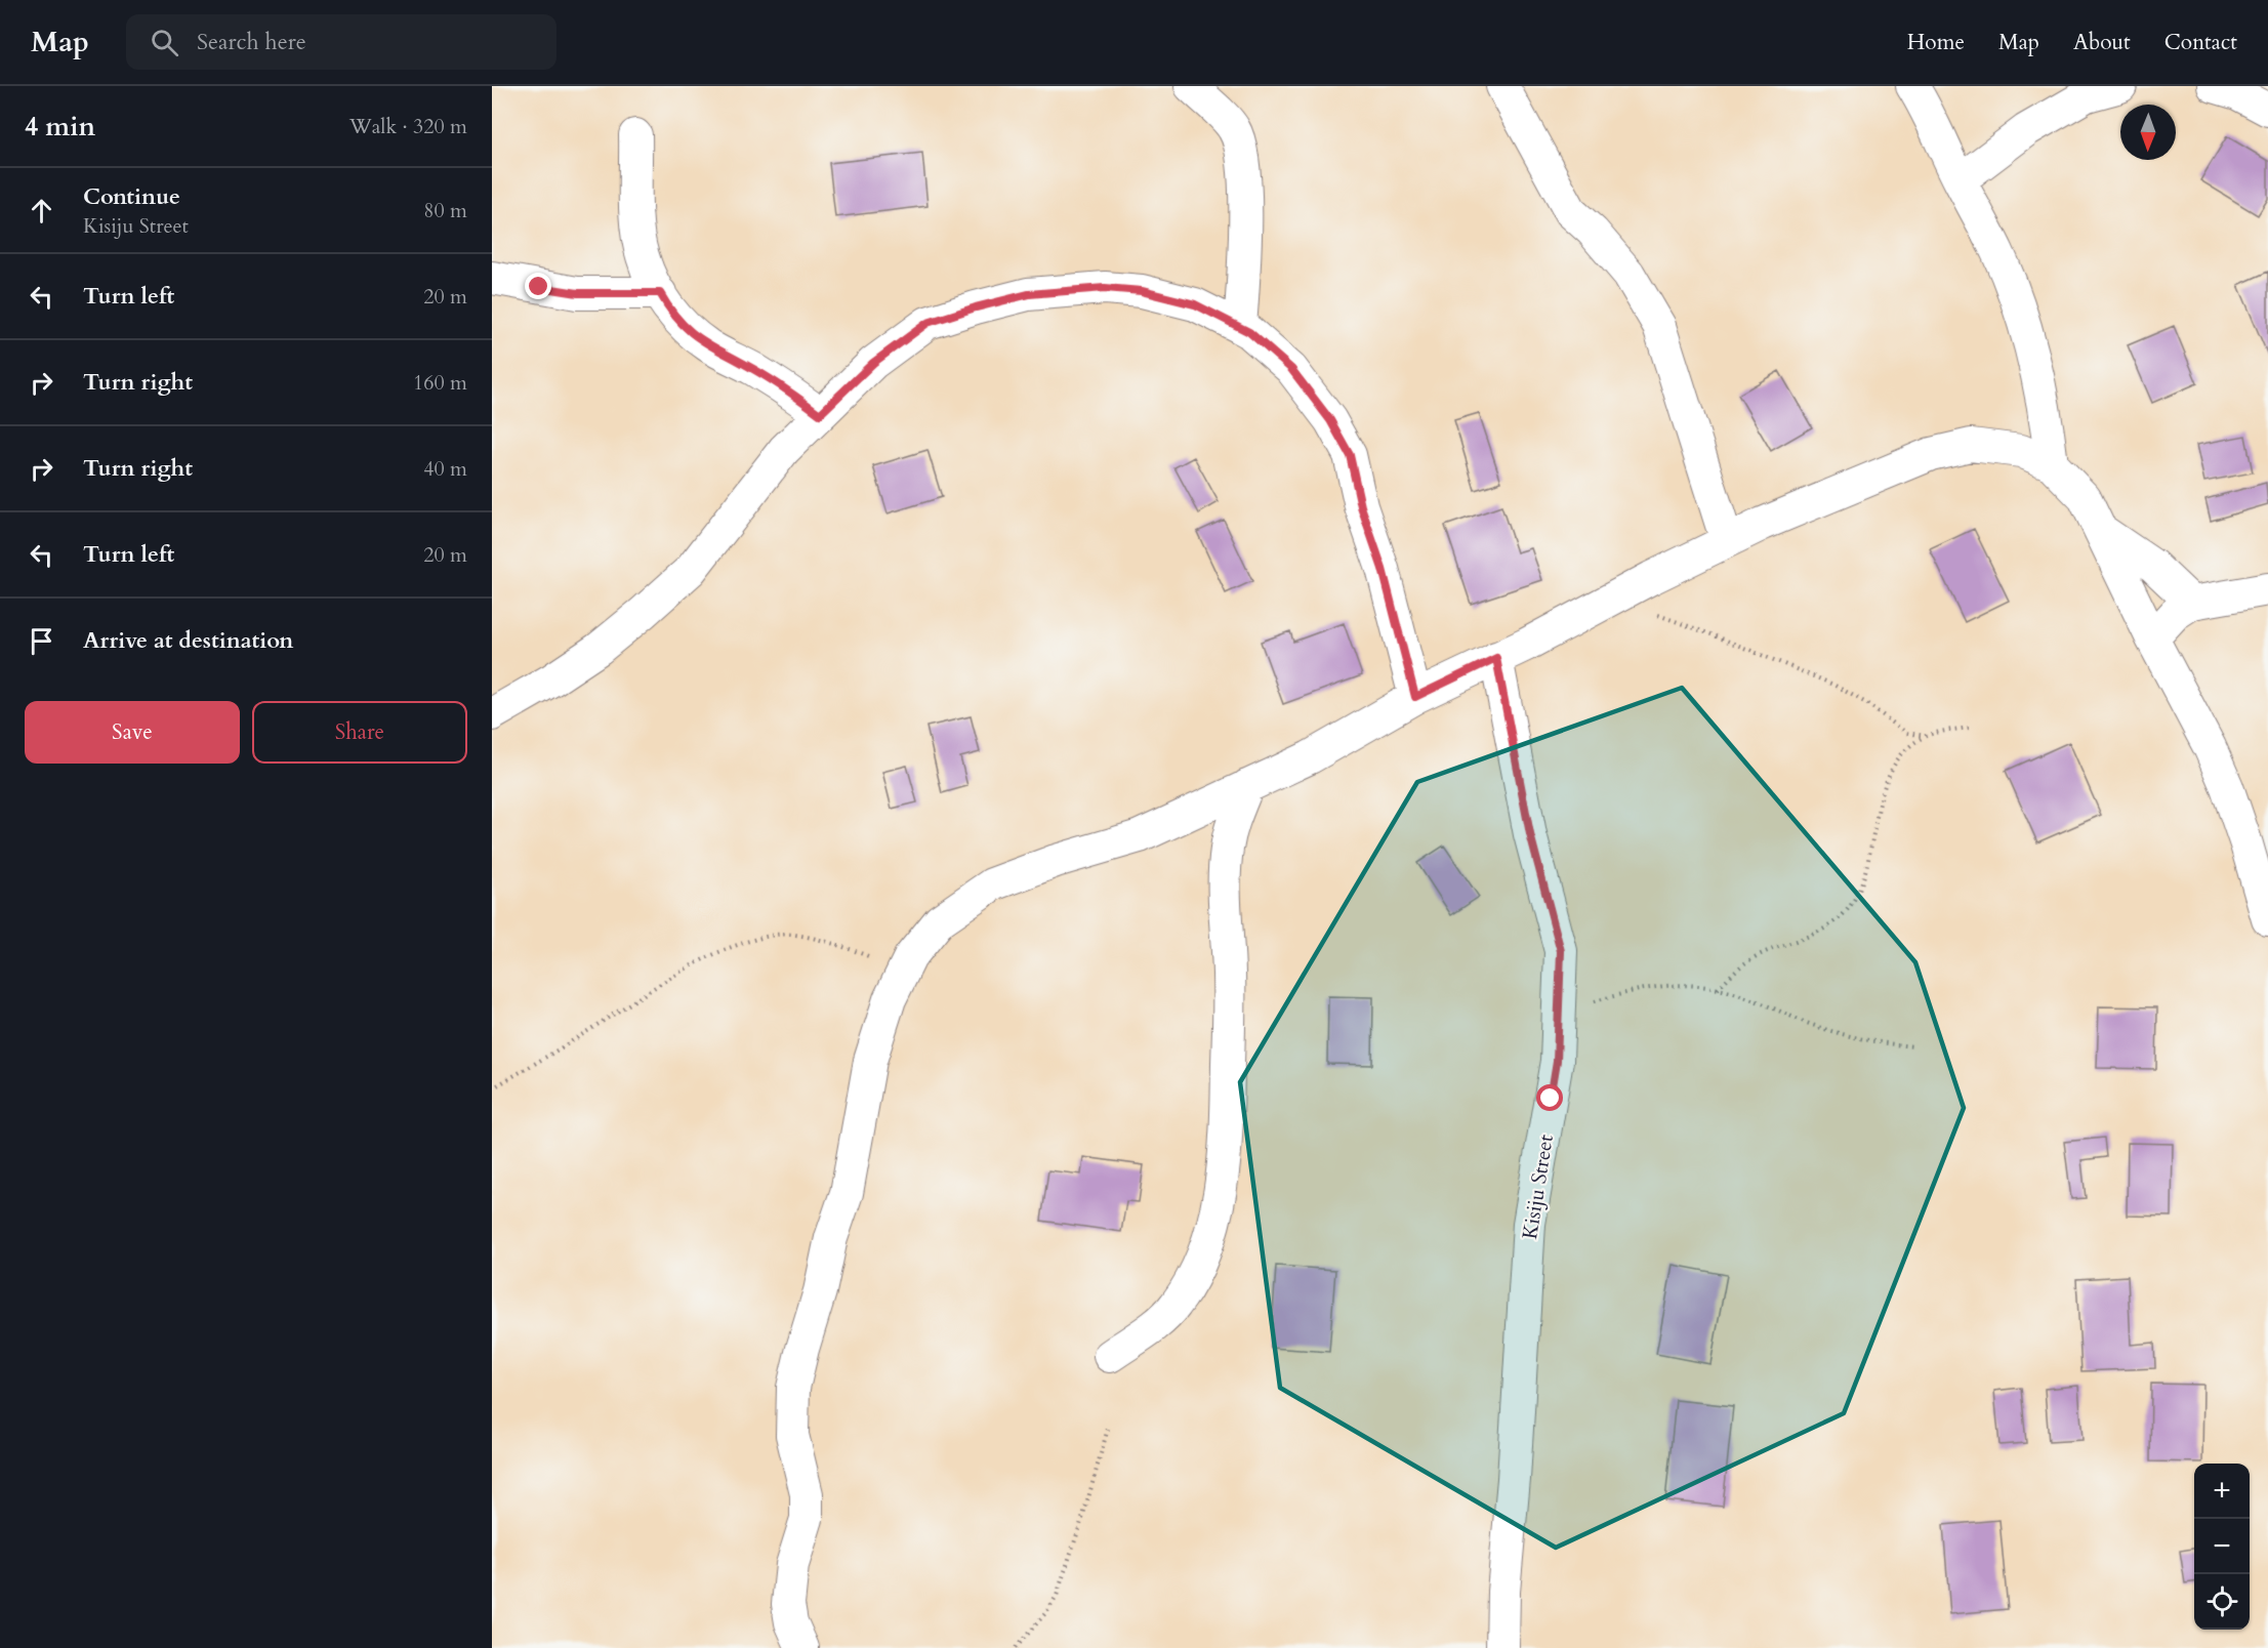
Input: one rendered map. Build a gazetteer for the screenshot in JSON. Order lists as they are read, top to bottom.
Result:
{
  "streets": {
    "street": ["Kisiju Street"]
  },
  "north": "bottom",
  "page": {
    "header": "Map",
    "search": "Search here",
    "nav": [
      "Home",
      "Map",
      "About",
      "Contact"
    ],
    "heading": ["4 min", "Walk · 320 m"],
    "list": [
      ["Continue", "Kisiju Street", "80 m"],
      ["Turn left", "20 m"],
      ["Turn right", "160 m"],
      ["Turn right", "40 m"],
      ["Turn left", "20 m"],
      "Arrive at destination"
    ],
    "buttons": ["Save", "Share"],
    "map_buttons": ["+", "−"]
  }
}
